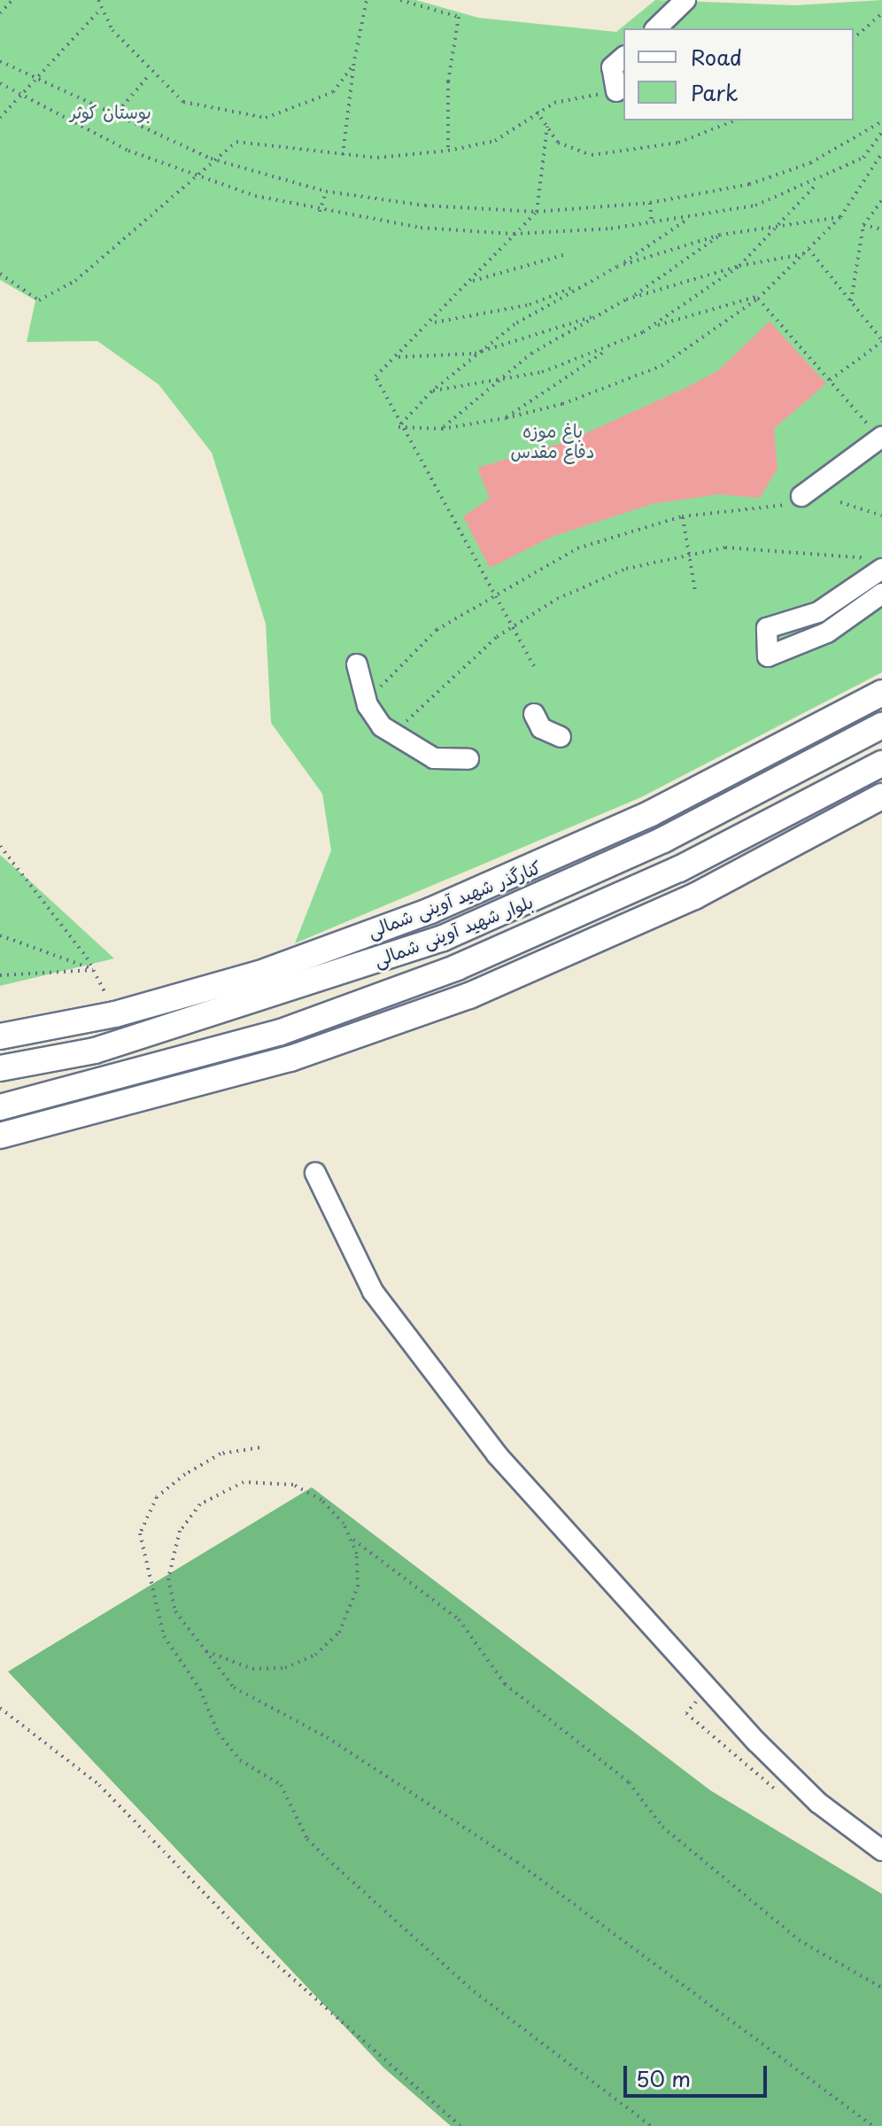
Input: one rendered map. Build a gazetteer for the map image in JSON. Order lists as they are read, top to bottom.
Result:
{
  "streets": {
    "main road": ["کنارگذر شهید آوینی شمالی", "بلوار شهید آوینی شمالی"]
  },
  "parks": ["بوستان کوثر", "باغ موزه دفاع مقدس"],
  "legend": ["Road", "Park"],
  "scale_bar": "50 m"
}
